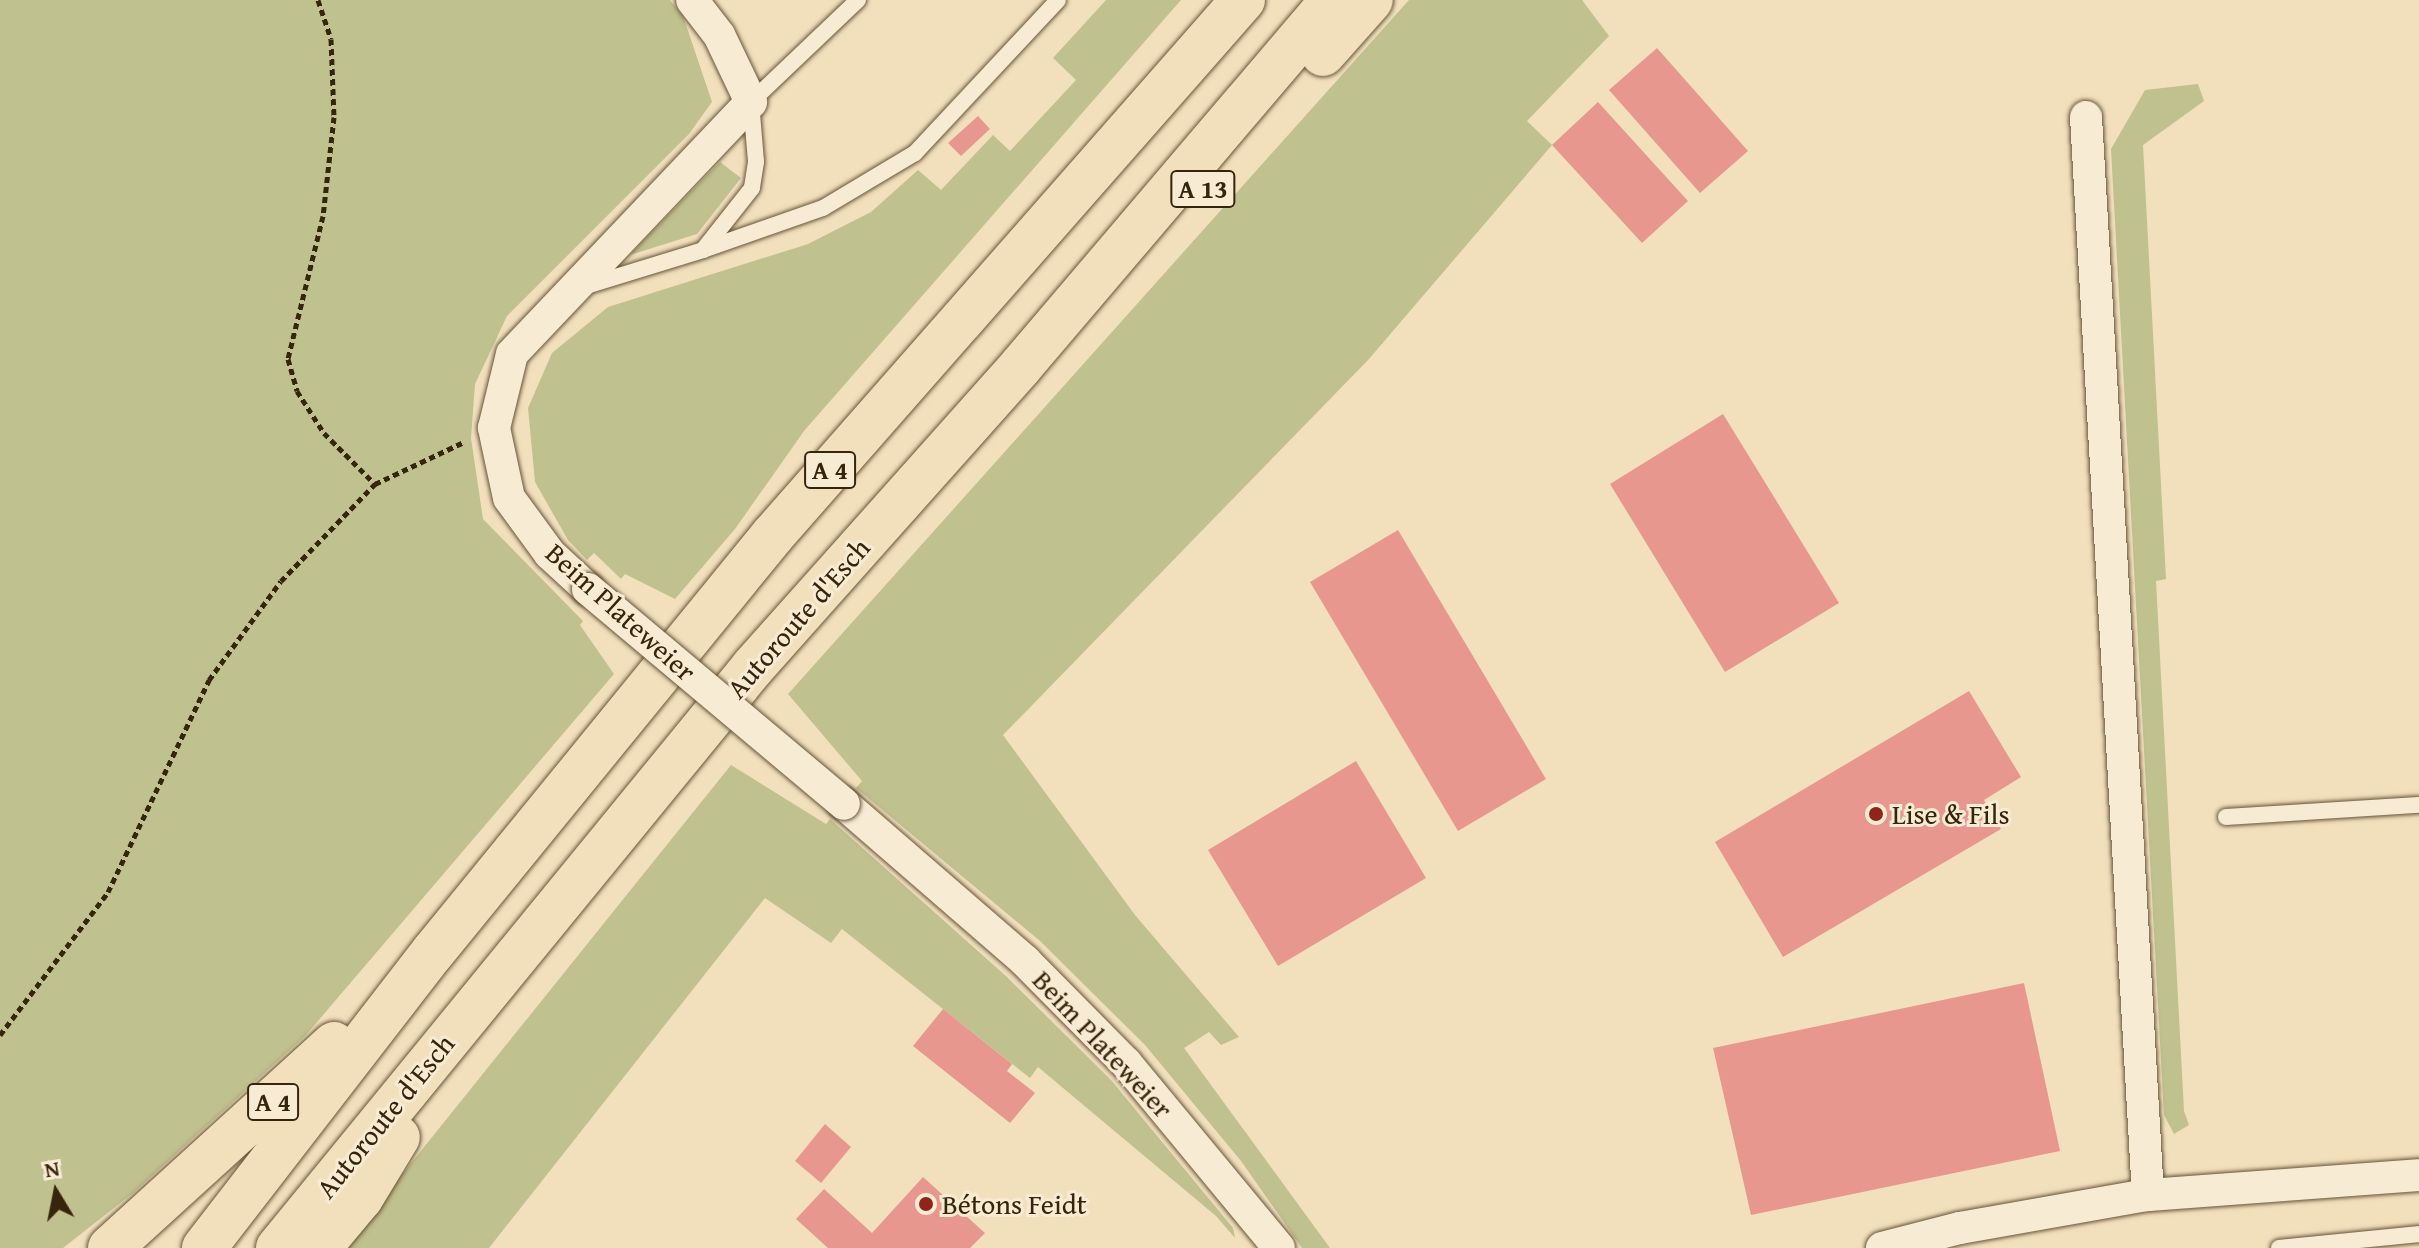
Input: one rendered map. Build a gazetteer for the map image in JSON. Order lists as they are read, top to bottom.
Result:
{
  "streets": {
    "highway": ["A 13", "A 4", "Autoroute d'Esch"],
    "street": ["Beim Plateweier"]
  },
  "crossings": [
    ["A 13", "Autoroute d'Esch"],
    ["A 4", "Autoroute d'Esch"]
  ],
  "places": ["Lise & Fils", "Bétons Feidt"],
  "north": "top"
}
